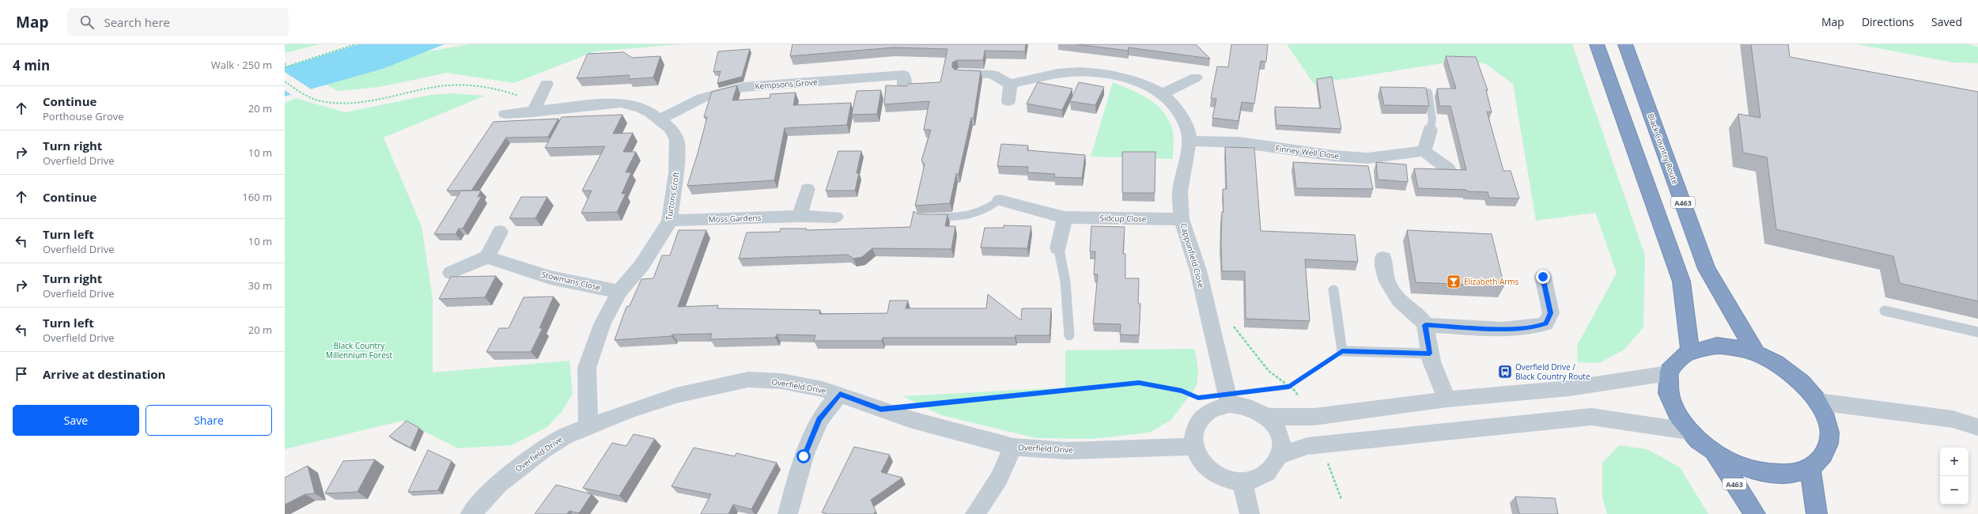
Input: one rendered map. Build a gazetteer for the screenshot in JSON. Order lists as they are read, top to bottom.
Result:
{
  "streets": {
    "highway": ["Black Country Route", "A463"],
    "street": [
      "Kempsons Grove",
      "Finney Well Close",
      "Turtons Croft",
      "Moss Gardens",
      "Sidcup Close",
      "Capponfield Close",
      "Stowmans Close",
      "Overfield Drive"
    ]
  },
  "crossings": [
    ["Kempsons Grove", "Turtons Croft"],
    ["Finney Well Close", "Capponfield Close"],
    ["Turtons Croft", "Moss Gardens"],
    ["Turtons Croft", "Stowmans Close"],
    ["Turtons Croft", "Overfield Drive"],
    ["Sidcup Close", "Capponfield Close"],
    ["Capponfield Close", "Overfield Drive"]
  ],
  "parks": ["Black Country Millennium Forest"],
  "places": {
    "bar": ["Elizabeth Arms"],
    "bus stop": ["Overfield Drive / Black Country Route"]
  },
  "page": {
    "header": "Map",
    "search": "Search here",
    "nav": ["Map", "Directions", "Saved"],
    "heading": ["4 min", "Walk · 250 m"],
    "list": [
      ["Continue", "Porthouse Grove", "20 m"],
      ["Turn right", "Overfield Drive", "10 m"],
      ["Continue", "160 m"],
      ["Turn left", "Overfield Drive", "10 m"],
      ["Turn right", "Overfield Drive", "30 m"],
      ["Turn left", "Overfield Drive", "20 m"],
      "Arrive at destination"
    ],
    "buttons": ["Save", "Share"],
    "map_buttons": ["+", "−"]
  }
}
